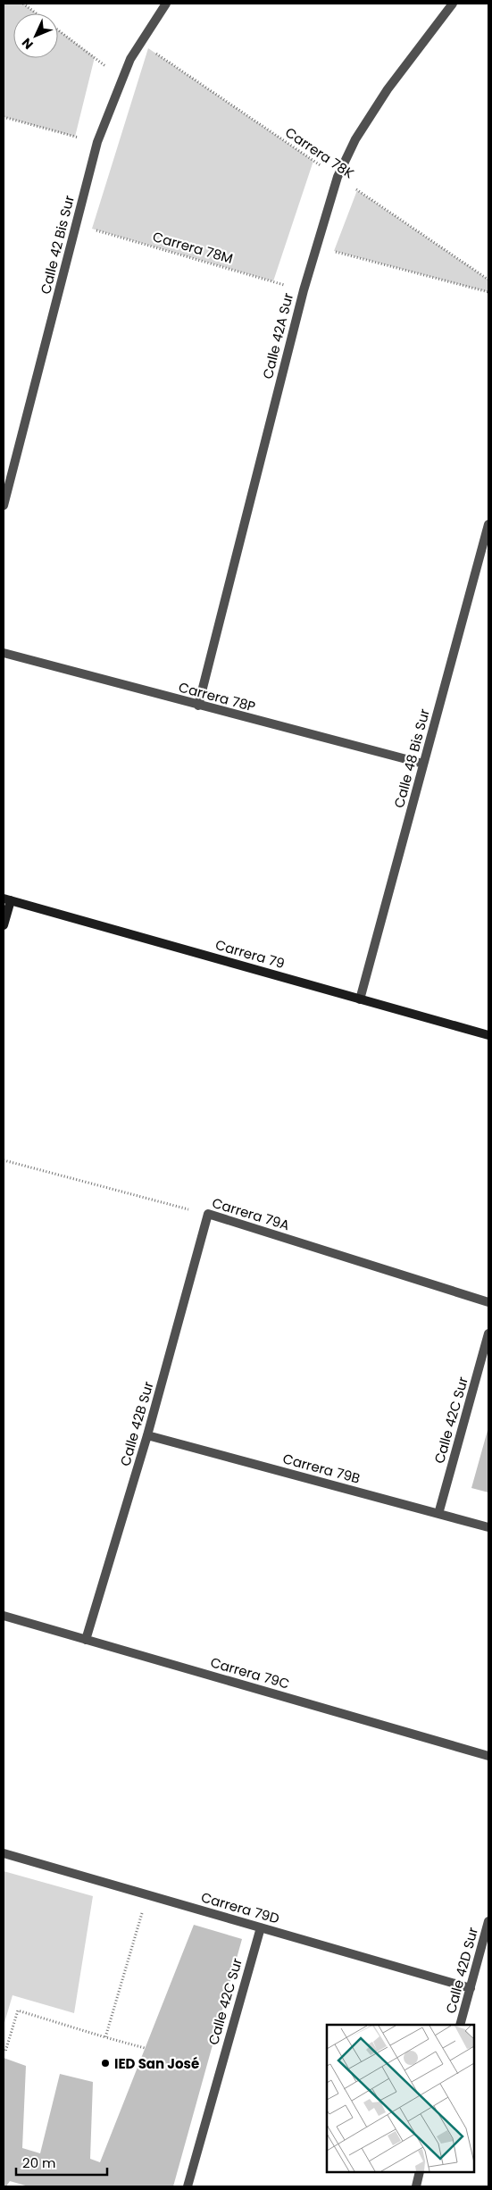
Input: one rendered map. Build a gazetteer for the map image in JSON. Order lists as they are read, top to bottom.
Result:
{
  "streets": {
    "street": [
      "Calle 42 Bis Sur",
      "Calle 42A Sur",
      "Carrera 78P",
      "Calle 48 Bis Sur",
      "Carrera 79",
      "Carrera 79A",
      "Calle 42C Sur",
      "Calle 42B Sur",
      "Carrera 79B",
      "Carrera 79C",
      "Carrera 79D",
      "Calle 42D Sur"
    ],
    "path": ["Carrera 78K", "Carrera 78M"]
  },
  "crossings": [
    ["Carrera 78K", "Calle 42 Bis Sur"],
    ["Carrera 78K", "Calle 42A Sur"],
    ["Calle 42 Bis Sur", "Carrera 78M"],
    ["Carrera 78M", "Calle 42A Sur"],
    ["Calle 42A Sur", "Carrera 78P"],
    ["Carrera 78P", "Calle 48 Bis Sur"],
    ["Calle 48 Bis Sur", "Carrera 79"],
    ["Carrera 79A", "Calle 42B Sur"],
    ["Calle 42C Sur", "Carrera 79B"],
    ["Calle 42C Sur", "Carrera 79D"],
    ["Calle 42B Sur", "Carrera 79B"],
    ["Calle 42B Sur", "Carrera 79C"],
    ["Carrera 79D", "Calle 42D Sur"]
  ],
  "places": ["IED San José"],
  "scale_bar": "20 m",
  "north": "bottom left"
}
